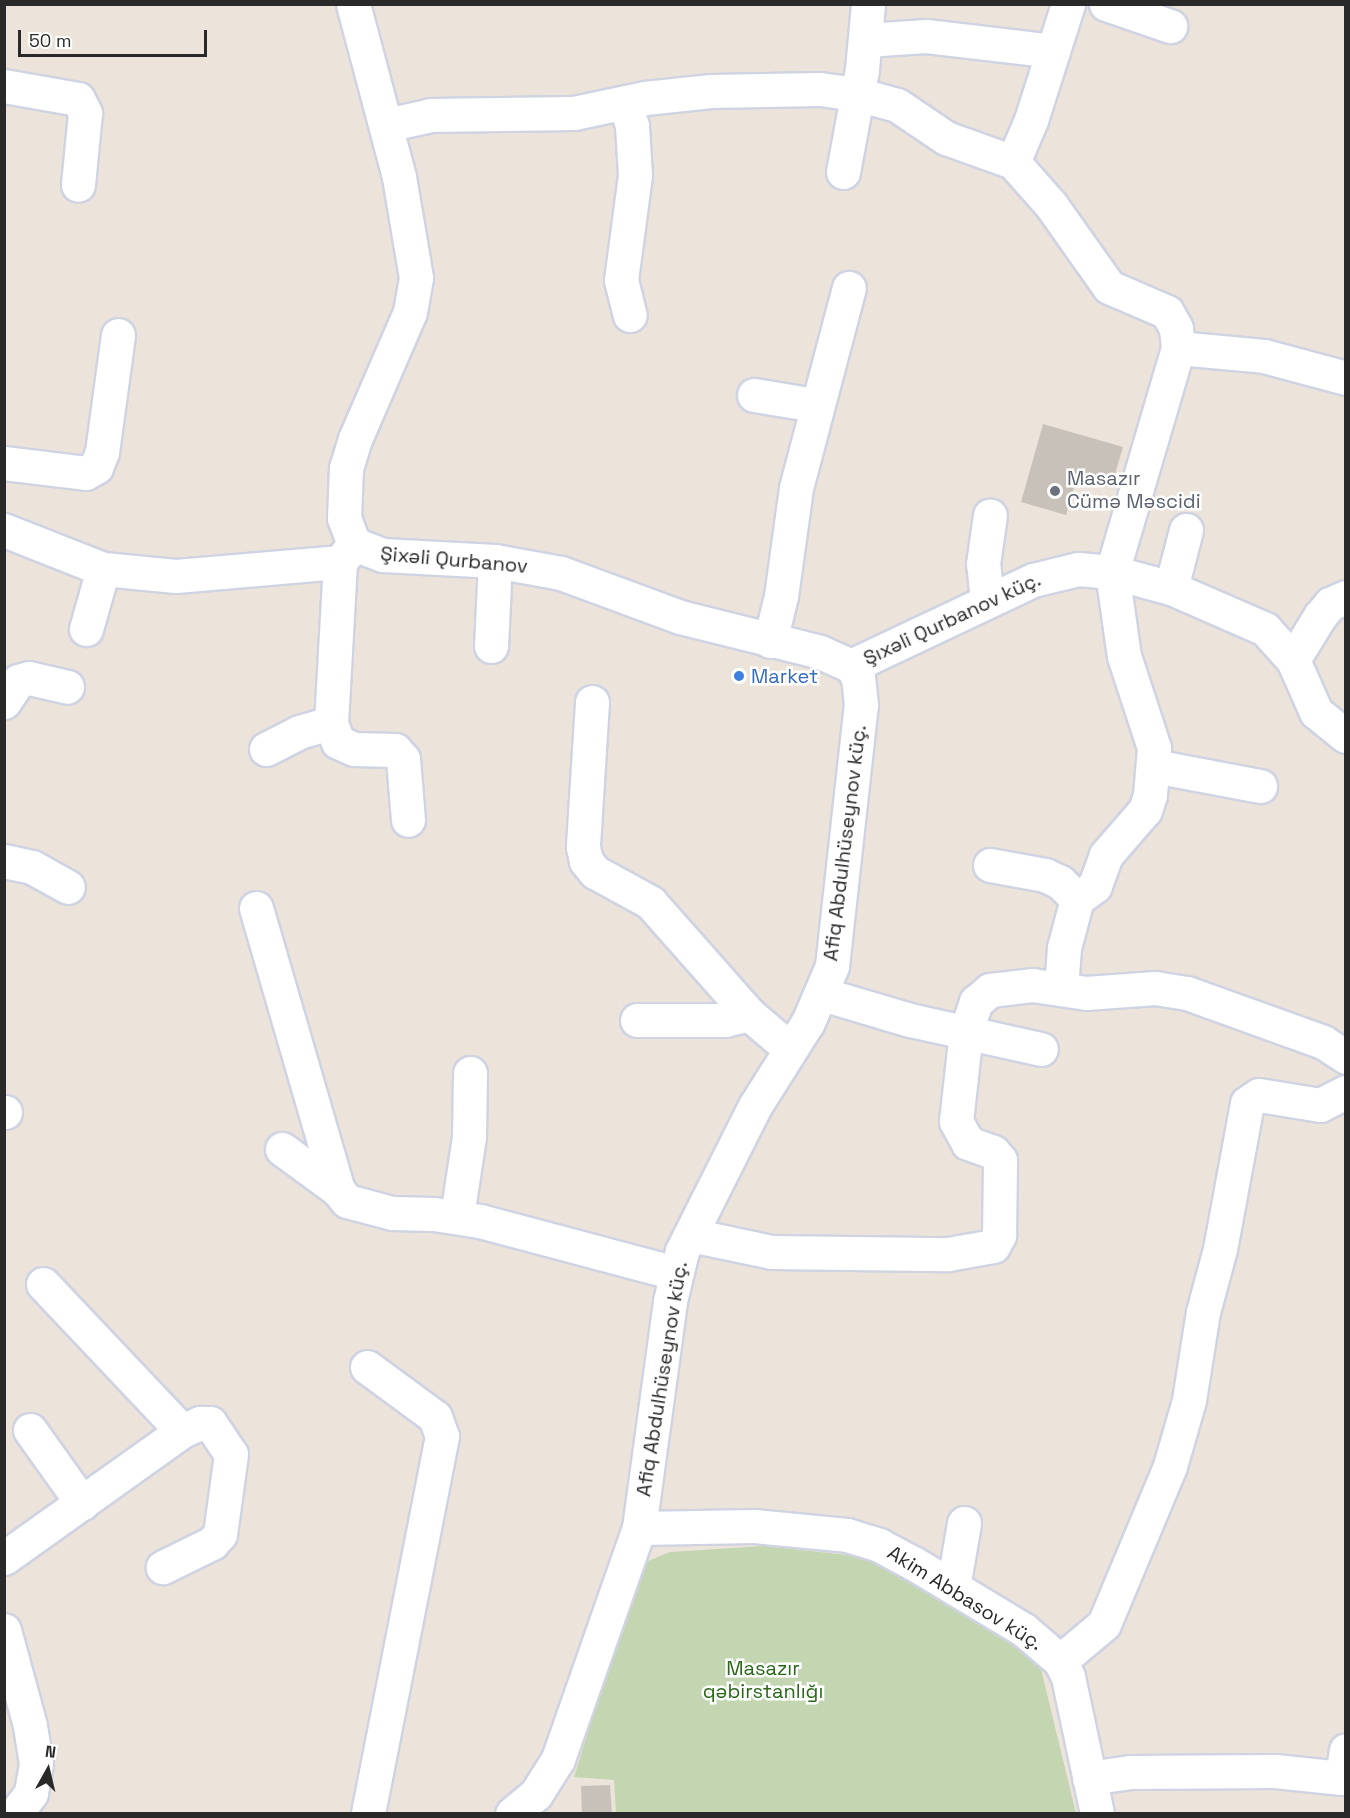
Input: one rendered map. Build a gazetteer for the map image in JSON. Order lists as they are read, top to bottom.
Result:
{
  "streets": {
    "street": [
      "Şixəli Qurbanov",
      "Şıxəli Qurbanov küç.",
      "Afiq Abdulhüseynov küç.",
      "Akim Abbasov küç."
    ]
  },
  "crossings": [
    ["Şixəli Qurbanov", "Şıxəli Qurbanov küç."],
    ["Şixəli Qurbanov", "Afiq Abdulhüseynov küç."],
    ["Şıxəli Qurbanov küç.", "Afiq Abdulhüseynov küç."],
    ["Afiq Abdulhüseynov küç.", "Akim Abbasov küç."]
  ],
  "parks": ["Masazır qəbirstanlığı"],
  "places": ["Masazır Cümə Məscidi", "Market"],
  "scale_bar": "50 m",
  "north": "top"
}
